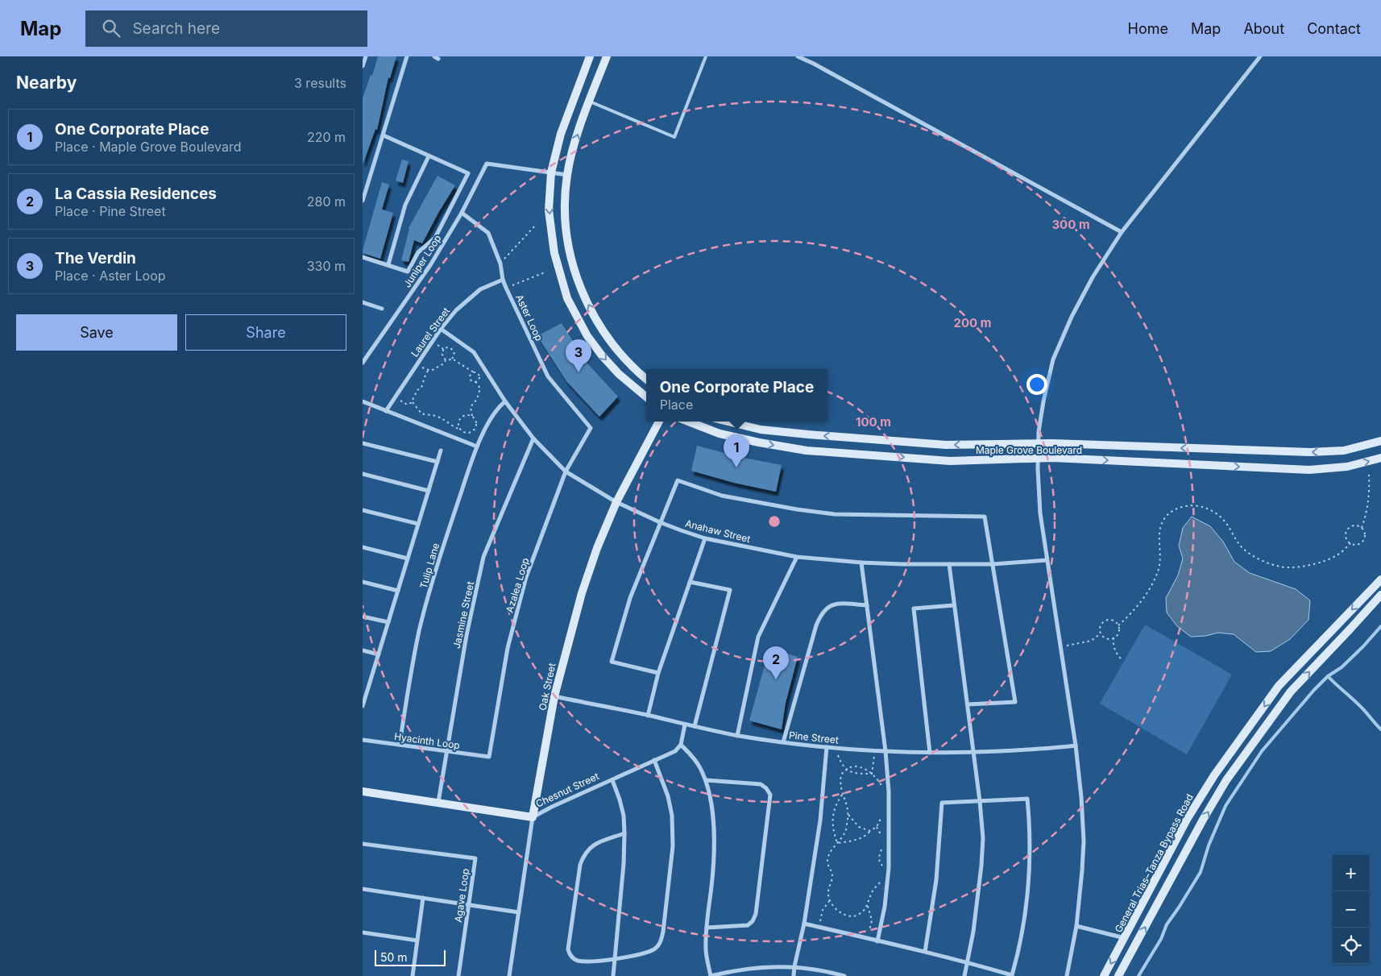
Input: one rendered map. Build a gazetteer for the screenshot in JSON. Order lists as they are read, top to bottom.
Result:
{
  "streets": {
    "street": [
      "Juniper Loop",
      "Aster Loop",
      "Laurel Street",
      "Maple Grove Boulevard",
      "Anahaw Street",
      "Tulip Lane",
      "Azalea Loop",
      "Jasmine Street",
      "Oak Street",
      "Pine Street",
      "Hyacinth Loop",
      "Chesnut Street",
      "General Trias–Tanza Bypass Road",
      "Agave Loop"
    ]
  },
  "crossings": [
    ["Juniper Loop", "Aster Loop"],
    ["Aster Loop", "Laurel Street"],
    ["Aster Loop", "Azalea Loop"],
    ["Laurel Street", "Anahaw Street"],
    ["Anahaw Street", "Tulip Lane"],
    ["Anahaw Street", "Azalea Loop"],
    ["Anahaw Street", "Jasmine Street"],
    ["Anahaw Street", "Oak Street"],
    ["Tulip Lane", "Hyacinth Loop"],
    ["Azalea Loop", "Hyacinth Loop"],
    ["Jasmine Street", "Hyacinth Loop"],
    ["Jasmine Street", "Chesnut Street"],
    ["Oak Street", "Pine Street"],
    ["Oak Street", "Chesnut Street"]
  ],
  "scale_bar": "50 m",
  "page": {
    "header": "Map",
    "search": "Search here",
    "nav": [
      "Home",
      "Map",
      "About",
      "Contact"
    ],
    "heading": ["Nearby", "3 results"],
    "list": [
      {
        "mark": "1",
        "name": "One Corporate Place",
        "note": "Place · Maple Grove Boulevard",
        "value": "220 m"
      },
      {
        "mark": "2",
        "name": "La Cassia Residences",
        "note": "Place · Pine Street",
        "value": "280 m"
      },
      {
        "mark": "3",
        "name": "The Verdin",
        "note": "Place · Aster Loop",
        "value": "330 m"
      }
    ],
    "buttons": ["Save", "Share"],
    "pins": ["3", "1", "2"],
    "popup": ["One Corporate Place", "Place"],
    "map_buttons": ["+", "−"],
    "scale": "50 m"
  },
  "rings": ["300 m", "200 m", "100 m"]
}
